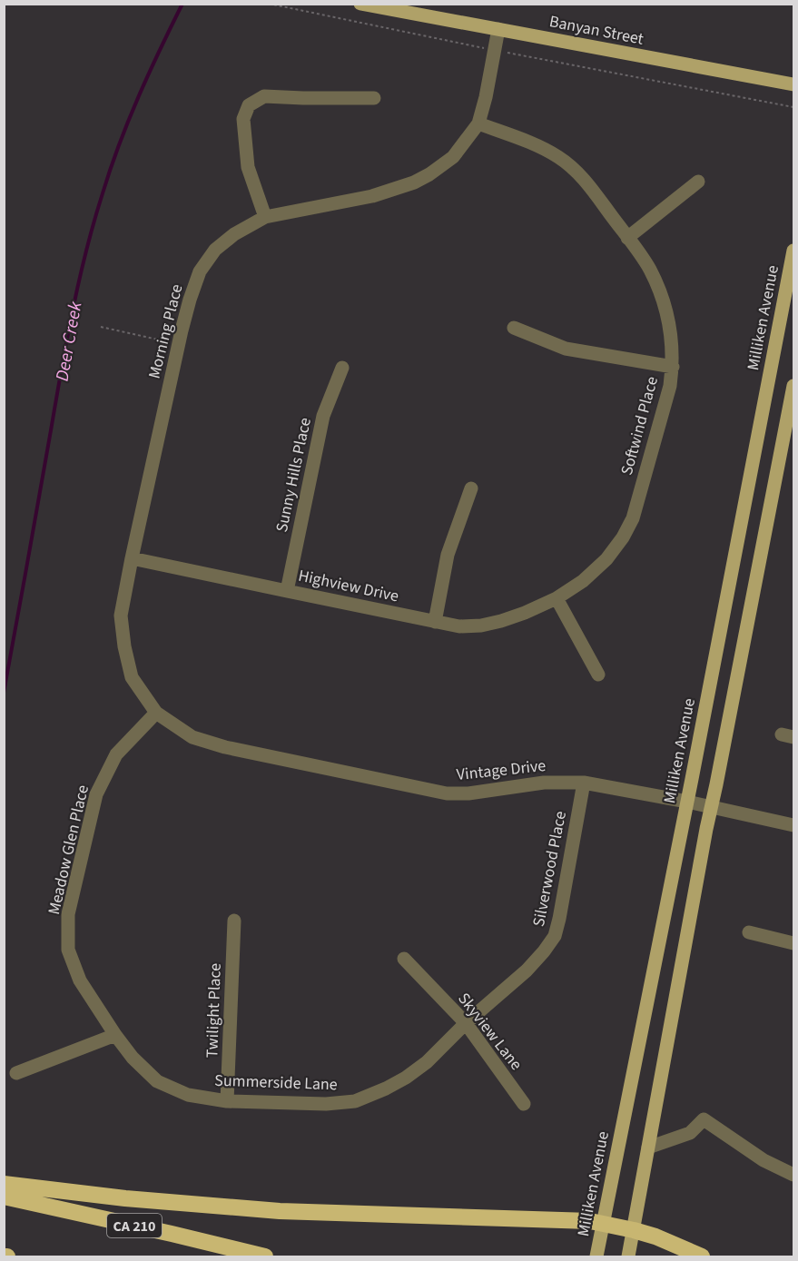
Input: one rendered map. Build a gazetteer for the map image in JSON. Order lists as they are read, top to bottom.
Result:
{
  "streets": {
    "highway": ["CA 210"],
    "main road": ["Banyan Street", "Milliken Avenue"],
    "street": [
      "Morning Place",
      "Softwind Place",
      "Sunny Hills Place",
      "Highview Drive",
      "Vintage Drive",
      "Meadow Glen Place",
      "Silverwood Place",
      "Twilight Place",
      "Skyview Lane",
      "Summerside Lane"
    ]
  },
  "crossings": [
    ["Banyan Street", "Morning Place"],
    ["Milliken Avenue", "Vintage Drive"],
    ["Morning Place", "Softwind Place"],
    ["Morning Place", "Highview Drive"],
    ["Morning Place", "Vintage Drive"],
    ["Morning Place", "Meadow Glen Place"],
    ["Softwind Place", "Highview Drive"],
    ["Sunny Hills Place", "Highview Drive"],
    ["Vintage Drive", "Meadow Glen Place"],
    ["Vintage Drive", "Silverwood Place"],
    ["Meadow Glen Place", "Summerside Lane"],
    ["Silverwood Place", "Skyview Lane"],
    ["Silverwood Place", "Summerside Lane"],
    ["Twilight Place", "Summerside Lane"],
    ["Skyview Lane", "Summerside Lane"]
  ],
  "water": ["Deer Creek"]
}
